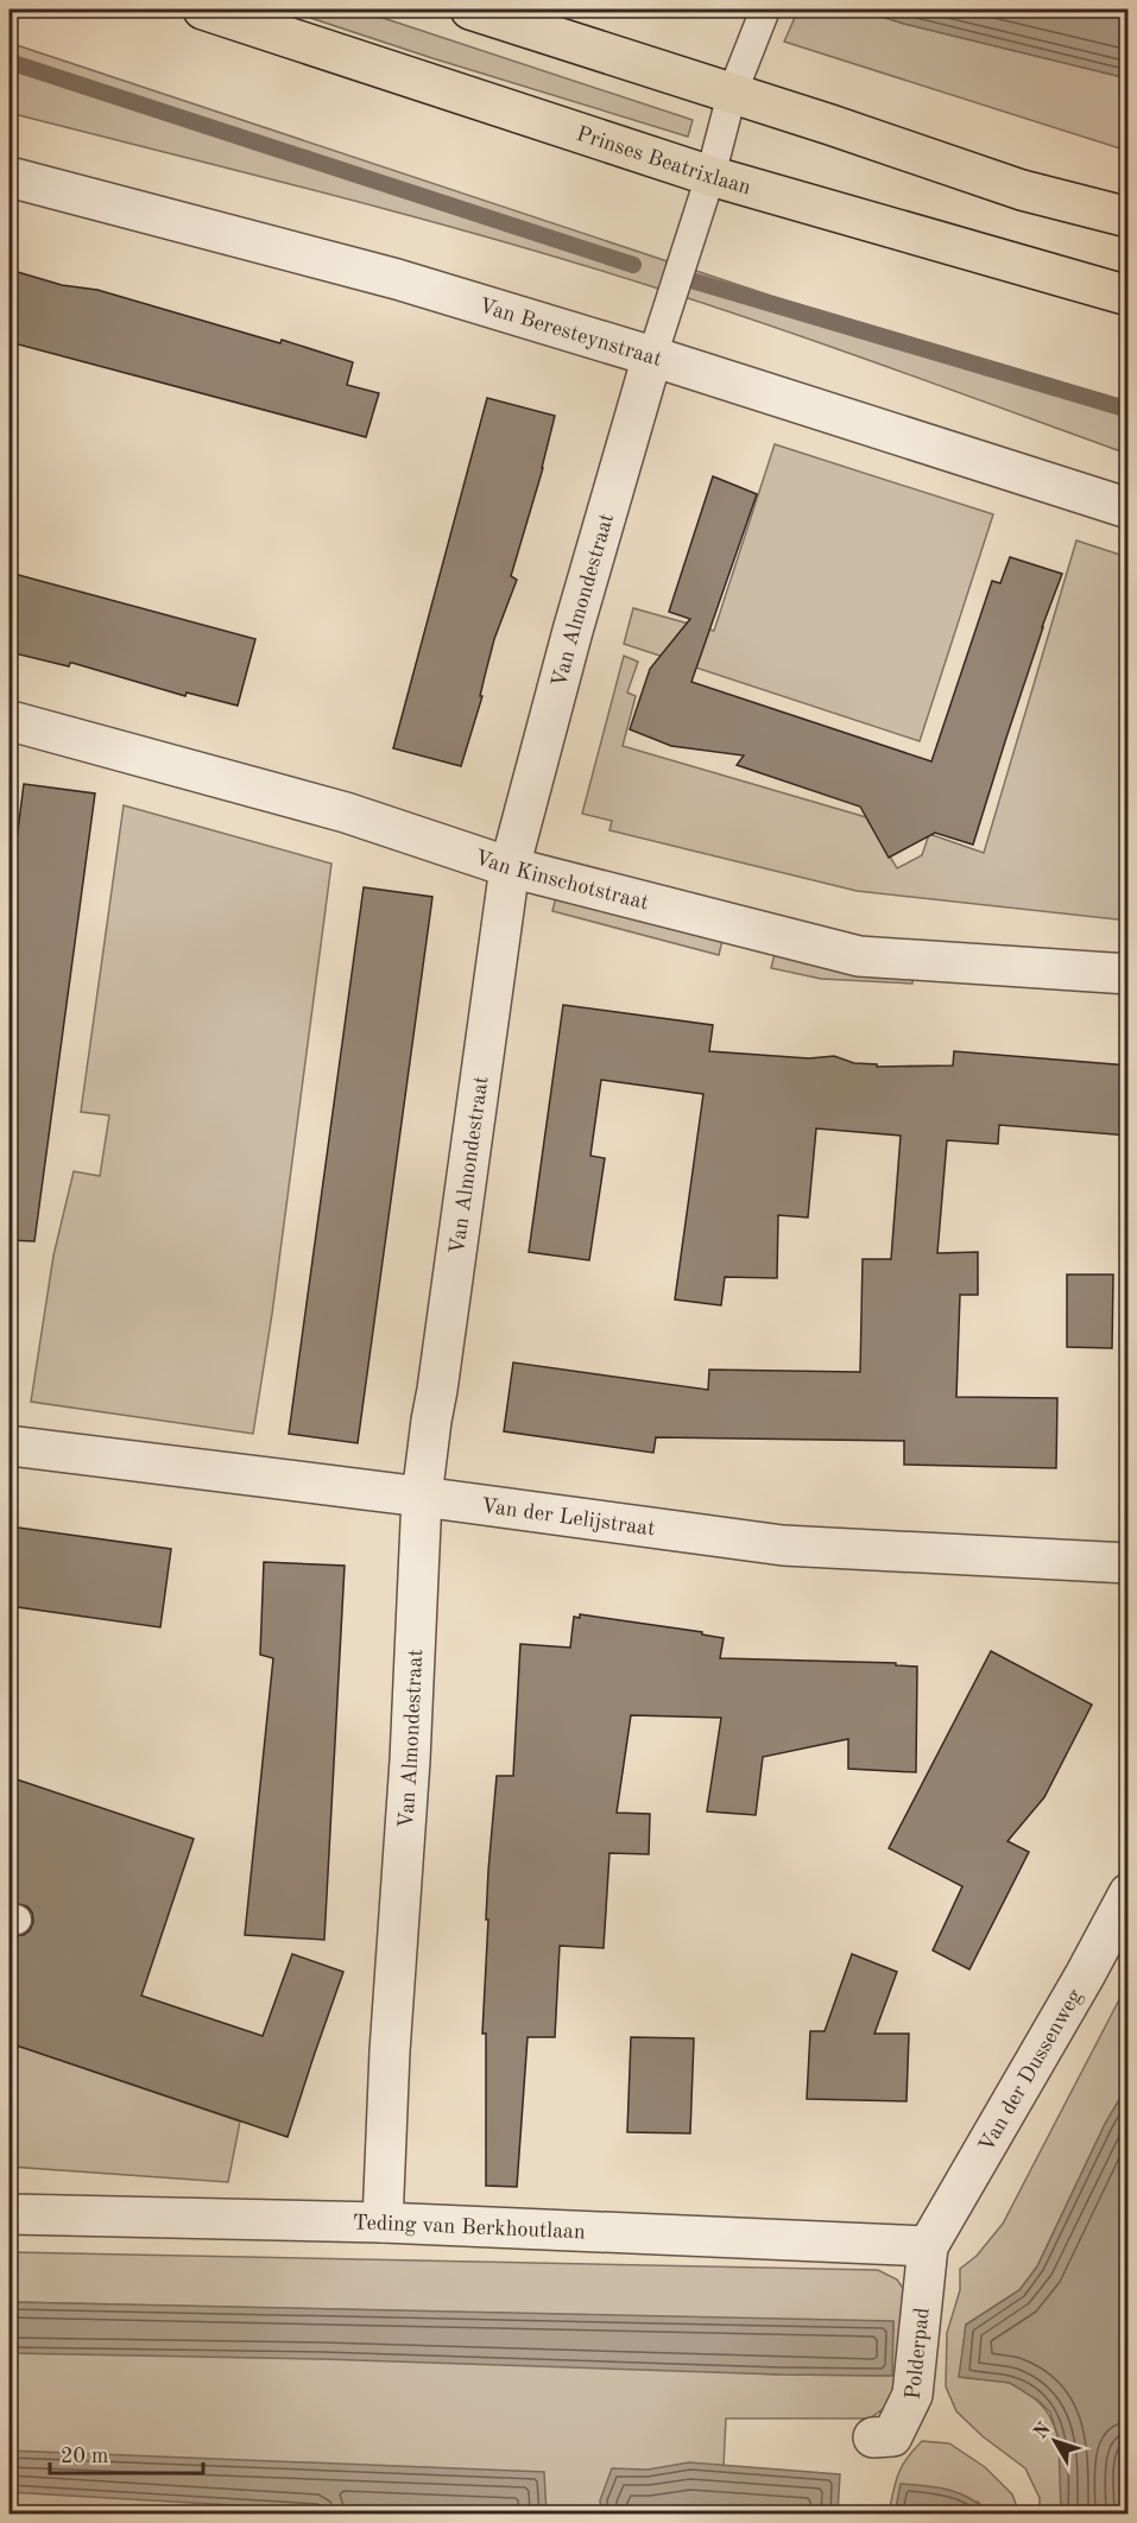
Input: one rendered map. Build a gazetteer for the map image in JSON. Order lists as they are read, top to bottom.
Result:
{
  "streets": {
    "main road": ["Prinses Beatrixlaan"],
    "street": [
      "Van Beresteynstraat",
      "Van Almondestraat",
      "Van Kinschotstraat",
      "Van der Lelijstraat",
      "Van der Dussenweg",
      "Teding van Berkhoutlaan",
      "Polderpad"
    ]
  },
  "crossings": [
    ["Prinses Beatrixlaan", "Van Almondestraat"],
    ["Van Beresteynstraat", "Van Almondestraat"],
    ["Van Almondestraat", "Van Kinschotstraat"],
    ["Van Almondestraat", "Van der Lelijstraat"],
    ["Van Almondestraat", "Teding van Berkhoutlaan"],
    ["Van der Dussenweg", "Teding van Berkhoutlaan"],
    ["Van der Dussenweg", "Polderpad"],
    ["Teding van Berkhoutlaan", "Polderpad"]
  ],
  "scale_bar": "20 m",
  "north": "top left"
}
